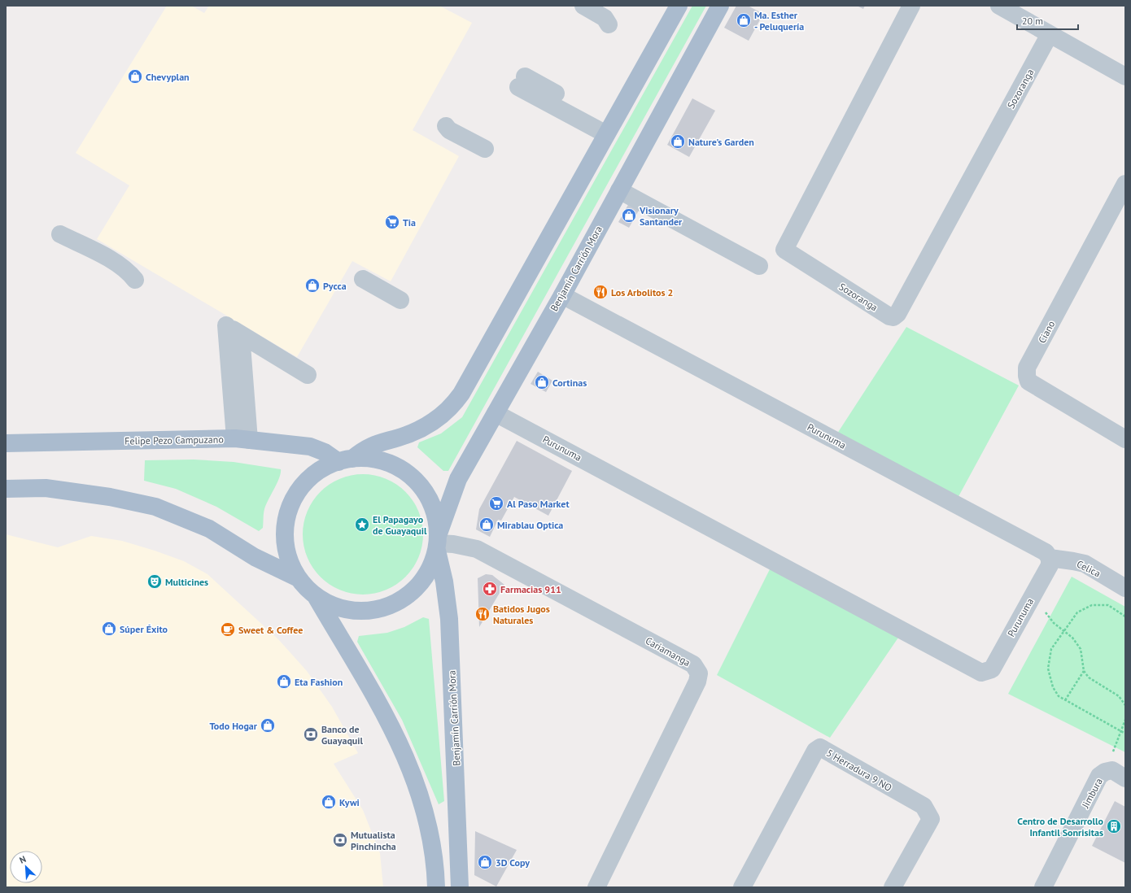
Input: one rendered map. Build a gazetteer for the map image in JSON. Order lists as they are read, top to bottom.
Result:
{
  "streets": {
    "main road": ["Benjamín Carrión Mora", "Felipe Pezo Campuzano"],
    "street": [
      "Sozoranga",
      "Ciano",
      "Purunuma",
      "Celica",
      "Cariamanga",
      "5 Herradura 9 NO",
      "Jimbura"
    ]
  },
  "crossings": [
    ["Benjamín Carrión Mora", "Purunuma"],
    ["Benjamín Carrión Mora", "Cariamanga"],
    ["Purunuma", "Celica"]
  ],
  "places": {
    "shop": [
      "Ma. Esther - Peluquería",
      "Chevyplan",
      "Nature's Garden",
      "Visionary Santander",
      "Pycca",
      "Cortinas",
      "Mirablau Optica",
      "Súper Éxito",
      "Eta Fashion",
      "Todo Hogar",
      "Kywi",
      "3D Copy"
    ],
    "supermarket": ["Tia", "Al Paso Market"],
    "restaurant": ["Los Arbolitos 2", "Batidos Jugos Naturales"],
    "place": ["El Papagayo de Guayaquil"],
    "theatre": ["Multicines"],
    "pharmacy": ["Farmacias 911"],
    "cafe": ["Sweet & Coffee"],
    "bank": ["Banco de Guayaquil", "Mutualista Pinchincha"],
    "building": ["Centro de Desarrollo Infantil Sonrisitas"]
  },
  "scale_bar": "20 m",
  "north": "top left"
}
